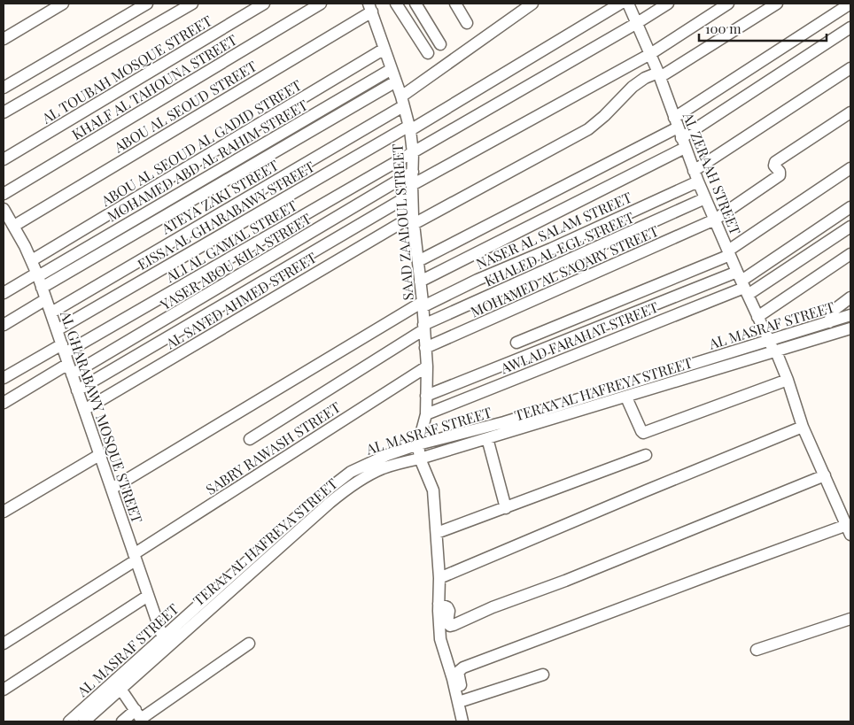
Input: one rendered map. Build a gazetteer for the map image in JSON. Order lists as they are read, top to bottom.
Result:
{
  "streets": {
    "street": [
      "AL TOUBAH MOSQUE STREET",
      "KHALF AL TAHOUNA STREET",
      "ABOU AL SEOUD STREET",
      "ABOU AL SEOUD AL GADID STREET",
      "MOHAMED ABD AL RAHIM STREET",
      "AL ZERAAH STREET",
      "ATEYA ZAKI STREET",
      "EISSA AL GHARABAWY STREET",
      "SAAD ZAALOUL STREET",
      "NASER AL SALAM STREET",
      "ALI AL GAMAL STREET",
      "KHALED AL EGL STREET",
      "YASER ABOU KILA STREET",
      "MOHAMED AL SAQARY STREET",
      "AL SAYED AHMED STREET",
      "AL MASRAF STREET",
      "AWLAD FARAHAT STREET",
      "TERAA AL HAFREYA STREET",
      "AL GHARABAWY MOSQUE STREET",
      "SABRY RAWASH STREET"
    ]
  },
  "crossings": [
    ["ABOU AL SEOUD STREET", "SAAD ZAALOUL STREET"],
    ["ABOU AL SEOUD STREET", "AL GHARABAWY MOSQUE STREET"],
    ["ABOU AL SEOUD AL GADID STREET", "SAAD ZAALOUL STREET"],
    ["ABOU AL SEOUD AL GADID STREET", "AL GHARABAWY MOSQUE STREET"],
    ["MOHAMED ABD AL RAHIM STREET", "SAAD ZAALOUL STREET"],
    ["MOHAMED ABD AL RAHIM STREET", "AL GHARABAWY MOSQUE STREET"],
    ["AL ZERAAH STREET", "NASER AL SALAM STREET"],
    ["AL ZERAAH STREET", "ALI AL GAMAL STREET"],
    ["AL ZERAAH STREET", "KHALED AL EGL STREET"],
    ["AL ZERAAH STREET", "MOHAMED AL SAQARY STREET"],
    ["AL ZERAAH STREET", "AL SAYED AHMED STREET"],
    ["AL ZERAAH STREET", "AL MASRAF STREET"],
    ["AL ZERAAH STREET", "AWLAD FARAHAT STREET"],
    ["AL ZERAAH STREET", "TERAA AL HAFREYA STREET"],
    ["ATEYA ZAKI STREET", "SAAD ZAALOUL STREET"],
    ["ATEYA ZAKI STREET", "AL GHARABAWY MOSQUE STREET"],
    ["EISSA AL GHARABAWY STREET", "SAAD ZAALOUL STREET"],
    ["EISSA AL GHARABAWY STREET", "AL GHARABAWY MOSQUE STREET"],
    ["SAAD ZAALOUL STREET", "NASER AL SALAM STREET"],
    ["SAAD ZAALOUL STREET", "ALI AL GAMAL STREET"],
    ["SAAD ZAALOUL STREET", "KHALED AL EGL STREET"],
    ["SAAD ZAALOUL STREET", "YASER ABOU KILA STREET"],
    ["SAAD ZAALOUL STREET", "MOHAMED AL SAQARY STREET"],
    ["SAAD ZAALOUL STREET", "AL SAYED AHMED STREET"],
    ["SAAD ZAALOUL STREET", "AL MASRAF STREET"],
    ["SAAD ZAALOUL STREET", "AWLAD FARAHAT STREET"],
    ["SAAD ZAALOUL STREET", "SABRY RAWASH STREET"],
    ["NASER AL SALAM STREET", "AL GHARABAWY MOSQUE STREET"],
    ["ALI AL GAMAL STREET", "AL GHARABAWY MOSQUE STREET"],
    ["YASER ABOU KILA STREET", "AL GHARABAWY MOSQUE STREET"],
    ["AL SAYED AHMED STREET", "AL GHARABAWY MOSQUE STREET"],
    ["AL MASRAF STREET", "AL GHARABAWY MOSQUE STREET"],
    ["AL GHARABAWY MOSQUE STREET", "SABRY RAWASH STREET"]
  ],
  "scale_bar": "100 m"
}
